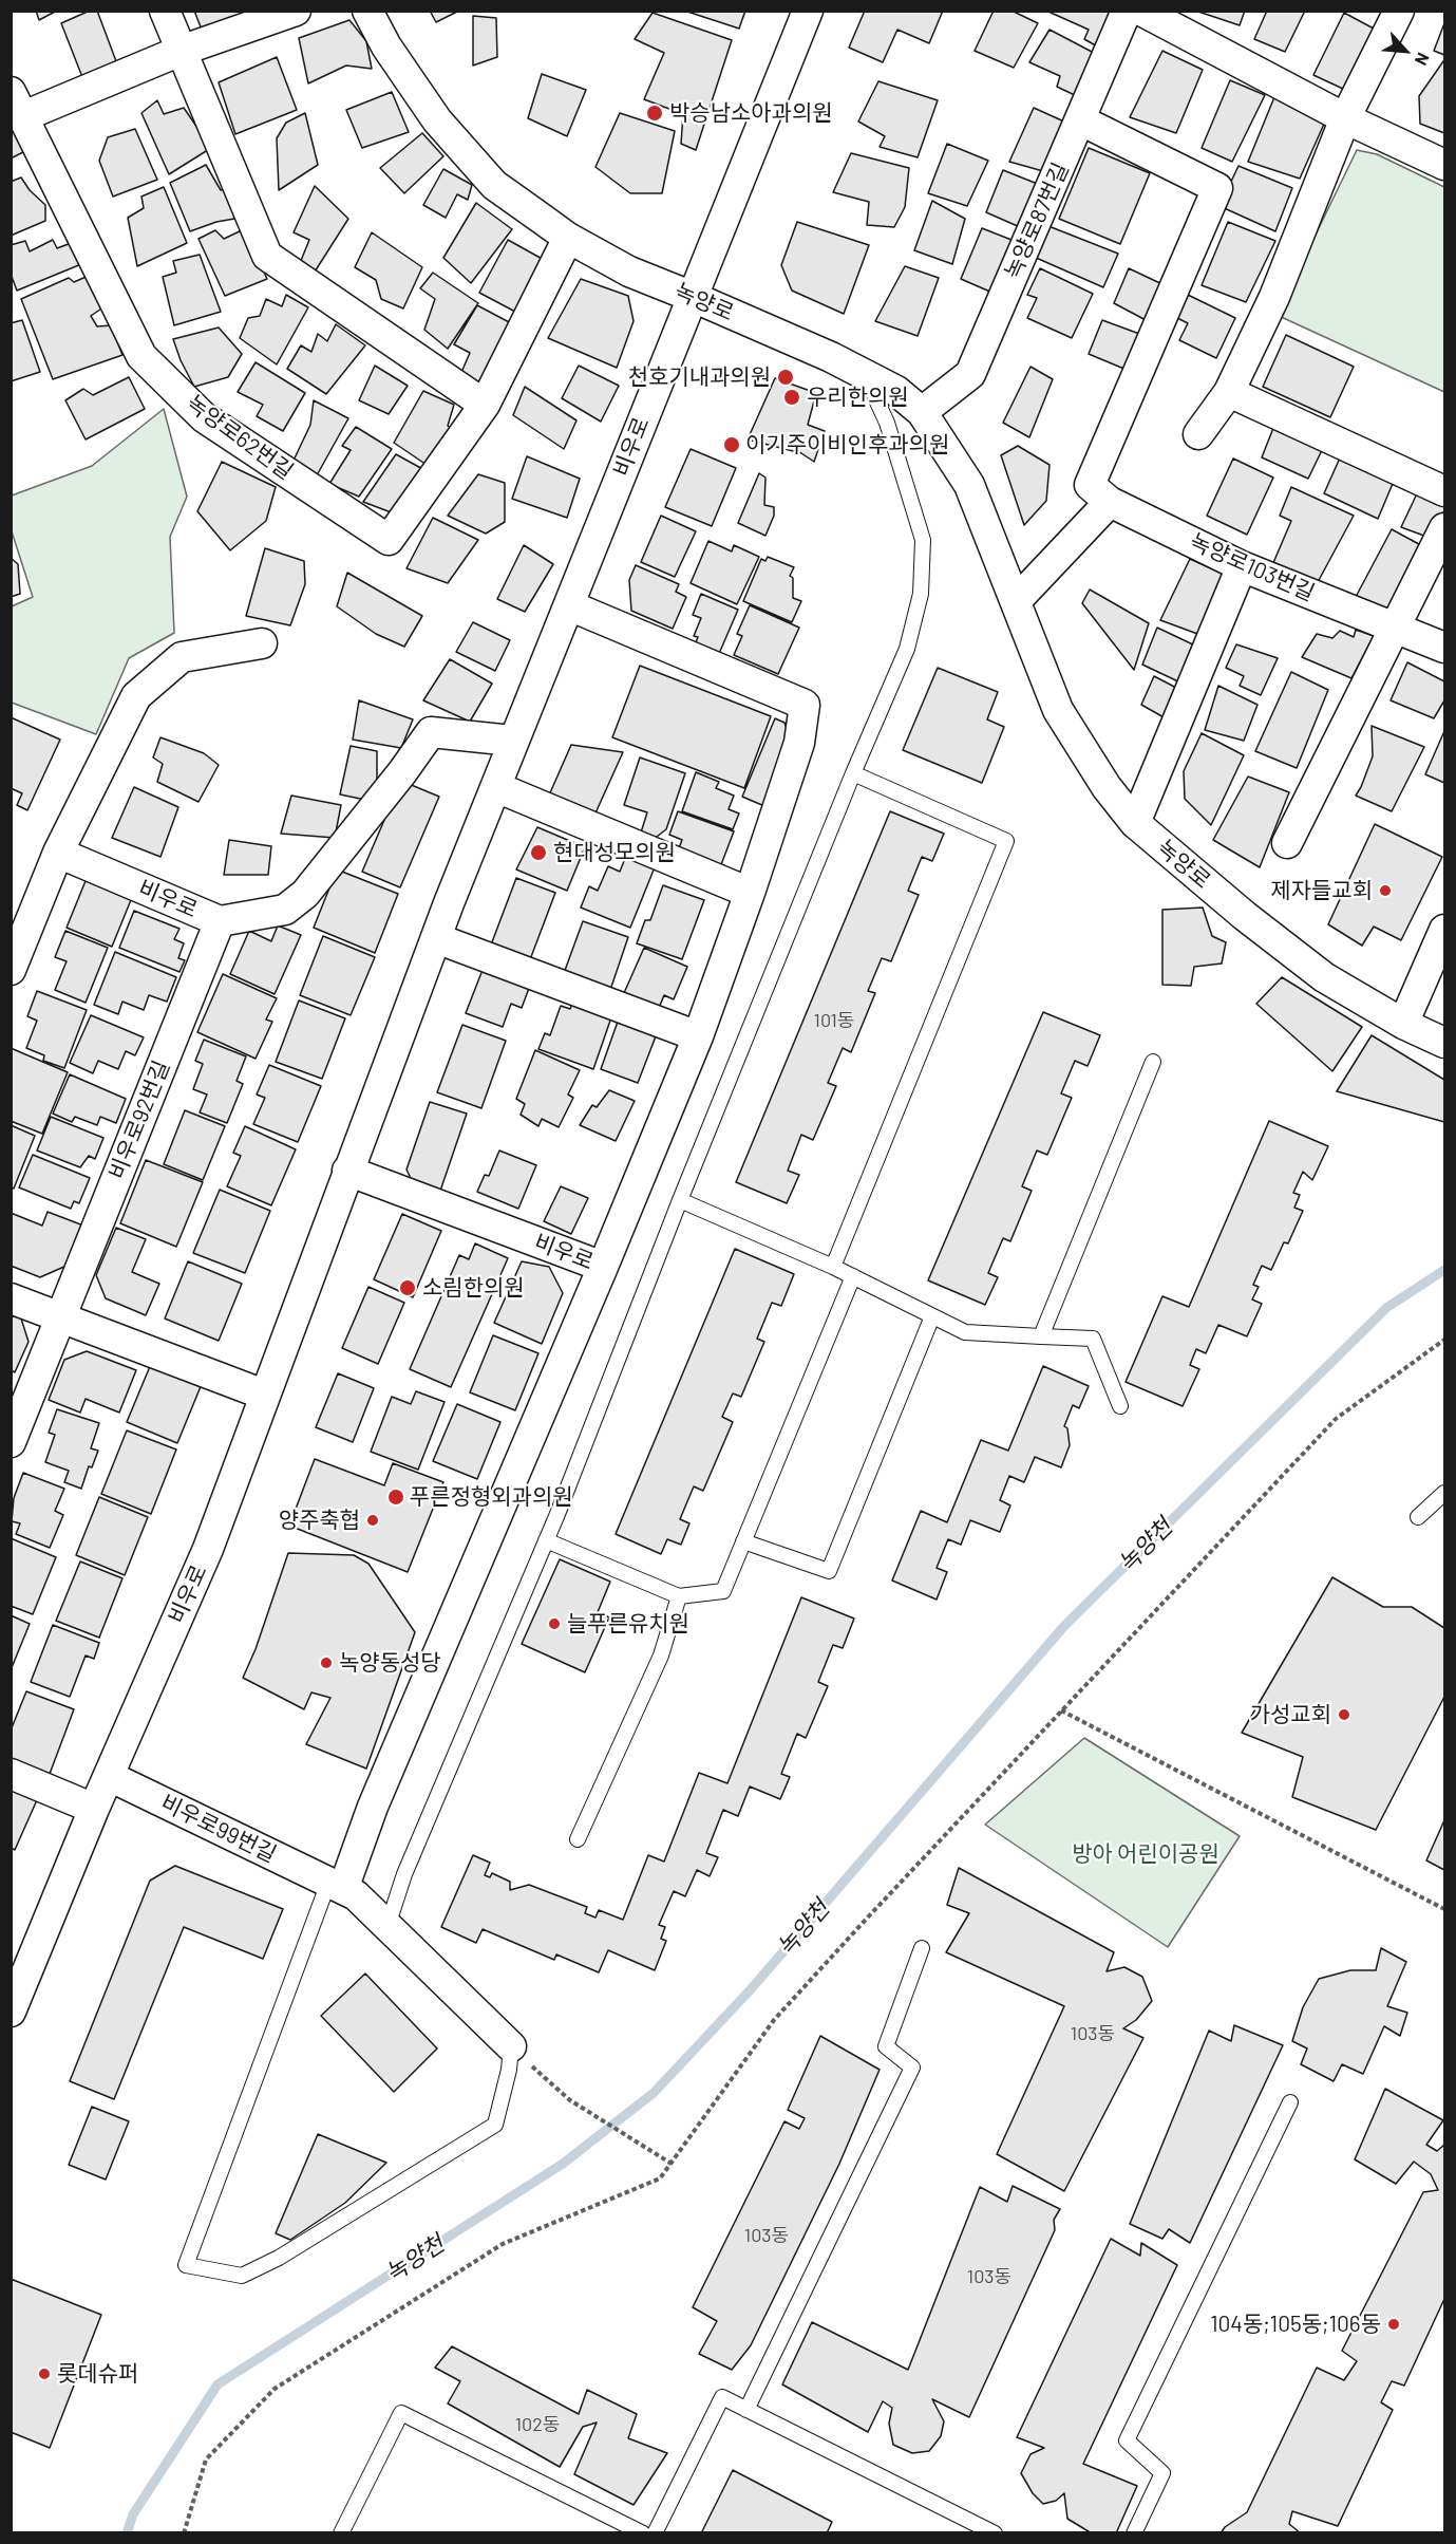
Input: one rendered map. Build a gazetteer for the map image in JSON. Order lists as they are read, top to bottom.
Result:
{
  "streets": {
    "street": [
      "녹양로87번길",
      "녹양로",
      "녹양로62번길",
      "비우로",
      "녹양로103번길",
      "비우로92번길",
      "비우로99번길"
    ]
  },
  "crossings": [
    ["녹양로87번길", "녹양로"],
    ["녹양로", "녹양로62번길"],
    ["녹양로", "비우로"],
    ["비우로", "비우로92번길"],
    ["비우로", "비우로99번길"]
  ],
  "water": ["녹양천"],
  "parks": ["방아 어린이공원"],
  "places": [
    "박승남소아과의원",
    "천호기내과의원",
    "우리한의원",
    "이기주이비인후과의원",
    "현대성모의원",
    "제자들교회",
    "소림한의원",
    "푸른정형외과의원",
    "양주축협",
    "늘푸른유치원",
    "녹양동성당",
    "가성교회",
    "104동;105동;106동",
    "롯데슈퍼"
  ],
  "house_numbers": [
    "101동",
    "103동",
    "103동",
    "103동",
    "102동"
  ],
  "north": "bottom right"
}
